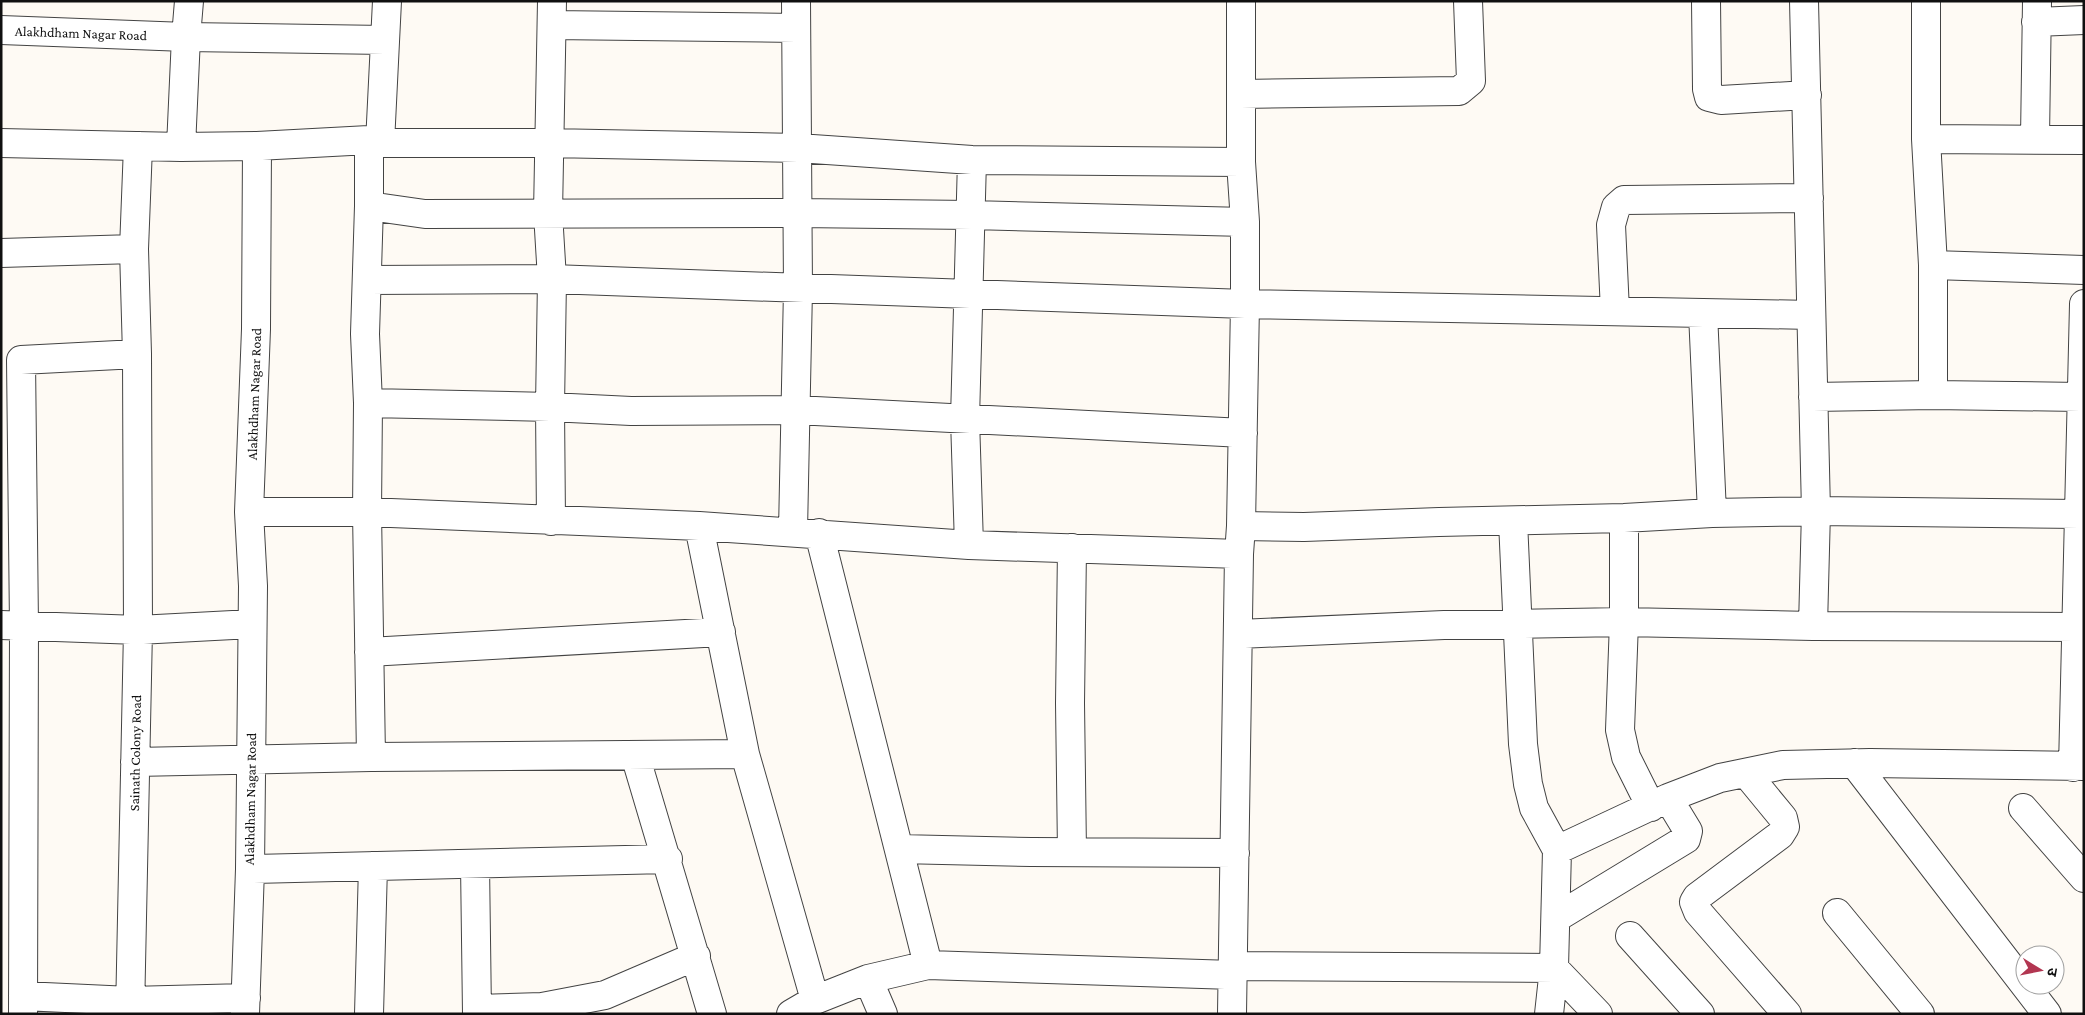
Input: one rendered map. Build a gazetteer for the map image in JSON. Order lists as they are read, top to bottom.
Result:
{
  "streets": {
    "street": ["Alakhdham Nagar Road", "Sainath Colony Road"]
  },
  "north": "right"
}
